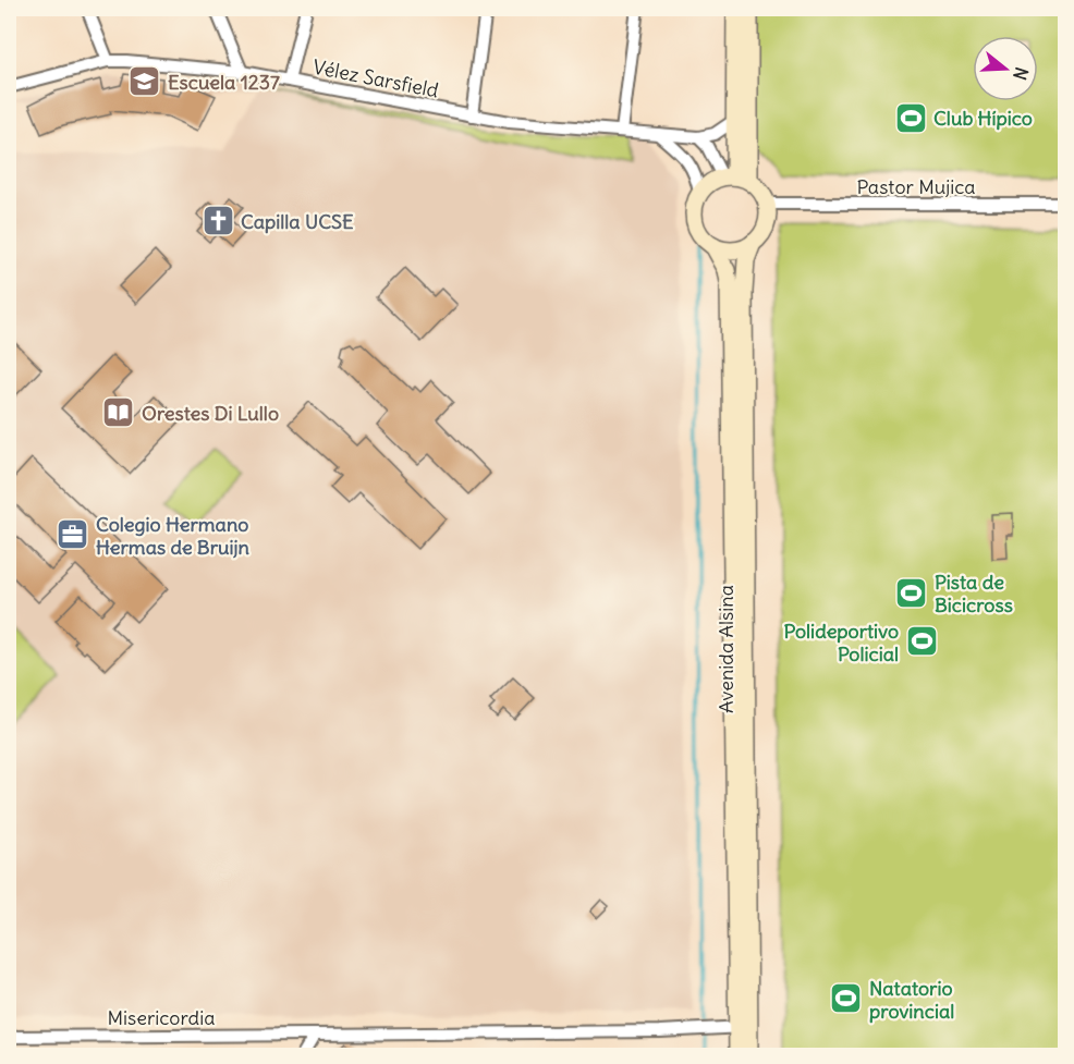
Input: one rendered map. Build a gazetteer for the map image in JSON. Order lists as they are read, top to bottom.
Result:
{
  "streets": {
    "main road": ["Avenida Alsina"],
    "street": ["Vélez Sarsfield", "Pastor Mujica", "Misericordia"]
  },
  "crossings": [
    ["Pastor Mujica", "Avenida Alsina"],
    ["Avenida Alsina", "Misericordia"]
  ],
  "places": {
    "school or university": ["Escuela 1237"],
    "sports": [
      "Club Hípico",
      "Pista de Bicicross",
      "Polideportivo Policial",
      "Natatorio provincial"
    ],
    "church": ["Capilla UCSE"],
    "library": ["Orestes Di Lullo"],
    "office": ["Colegio Hermano Hermas de Bruijn"]
  },
  "north": "right"
}
